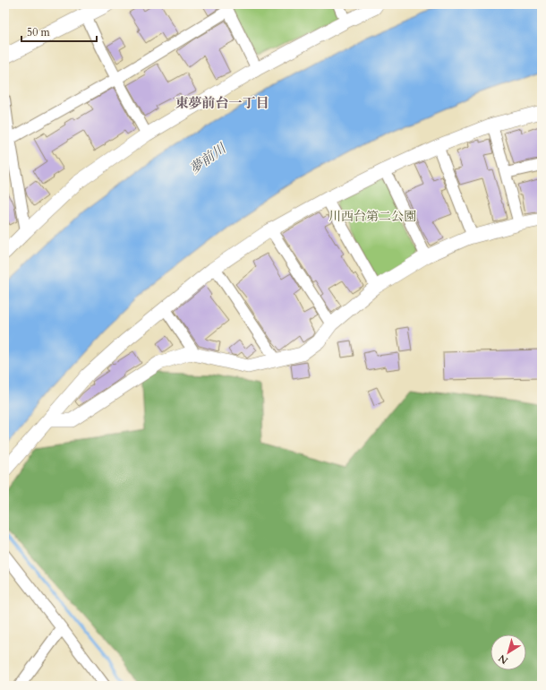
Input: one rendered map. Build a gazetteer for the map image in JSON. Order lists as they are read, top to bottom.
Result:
{
  "districts": ["東夢前台一丁目"],
  "water": ["夢前川"],
  "parks": ["川西台第二公園"],
  "scale_bar": "50 m",
  "north": "bottom left"
}
